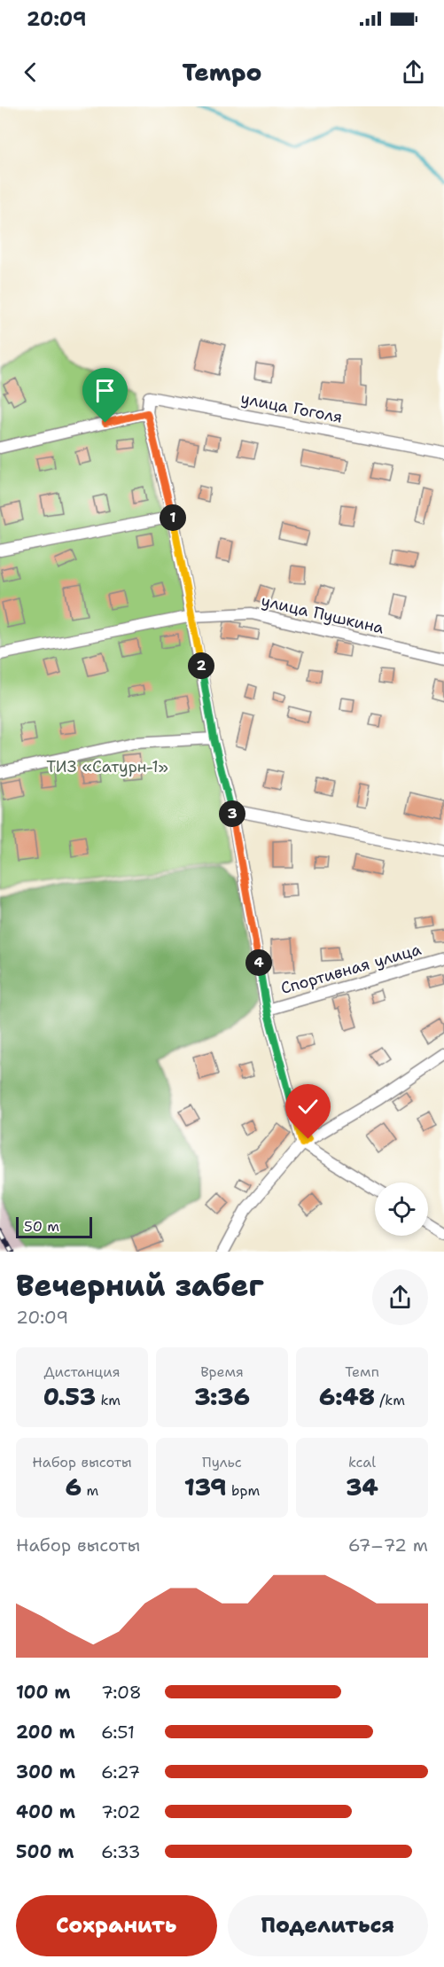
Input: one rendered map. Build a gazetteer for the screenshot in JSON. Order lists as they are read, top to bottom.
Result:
{
  "streets": {
    "street": ["улица Гоголя", "улица Пушкина", "Спортивная улица"]
  },
  "parks": ["ТИЗ «Сатурн-1»"],
  "scale_bar": "50 m",
  "page": {
    "status": "20:09",
    "header": "Tempo",
    "pins": [
      "1",
      "2",
      "3",
      "4"
    ],
    "scale": "50 m",
    "heading": ["Вечерний забег", "20:09"],
    "stats": [
      ["Дистанция", "0.53 km"],
      ["Время", "3:36"],
      ["Темп", "6:48 /km"],
      ["Набор высоты", "6 m"],
      ["Пульс", "139 bpm"],
      ["kcal", "34"]
    ],
    "chart": ["Набор высоты", "67–72 m"],
    "list": [
      {
        "name": "100 m",
        "note": "7:08"
      },
      {
        "name": "200 m",
        "note": "6:51"
      },
      {
        "name": "300 m",
        "note": "6:27"
      },
      {
        "name": "400 m",
        "note": "7:02"
      },
      {
        "name": "500 m",
        "note": "6:33"
      }
    ],
    "buttons": ["Сохранить", "Поделиться"]
  }
}
